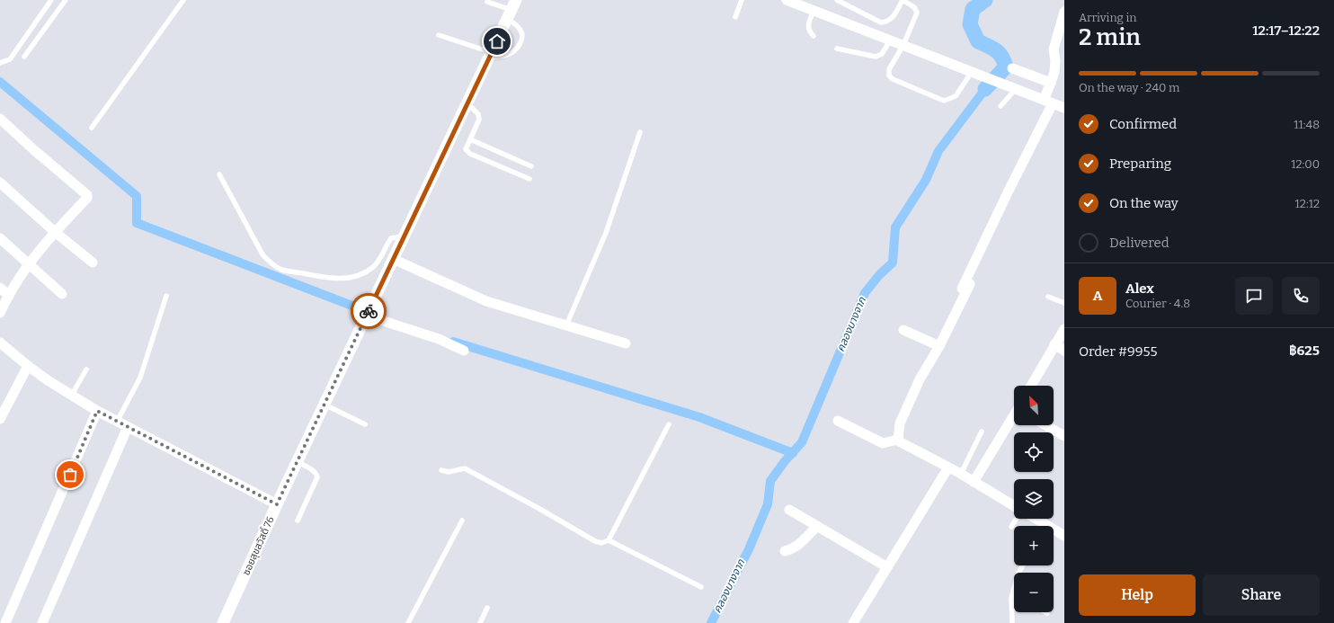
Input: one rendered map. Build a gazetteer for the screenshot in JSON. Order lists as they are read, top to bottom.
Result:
{
  "streets": {
    "street": ["ซอยสุขสวัสดิ์ 76"]
  },
  "water": ["คลองบางจาก"],
  "north": "top left",
  "page": {
    "heading": ["2 min", "Arriving in", "12:17–12:22"],
    "panel": [
      "Alex",
      "Courier · 4.8",
      "Order #9955",
      "฿625"
    ],
    "bar": "On the way · 240 m",
    "list": [
      ["Confirmed", "11:48"],
      ["Preparing", "12:00"],
      ["On the way", "12:12"],
      "Delivered"
    ],
    "round": "A",
    "map_buttons": ["+", "−"],
    "buttons": ["Help", "Share"]
  }
}
